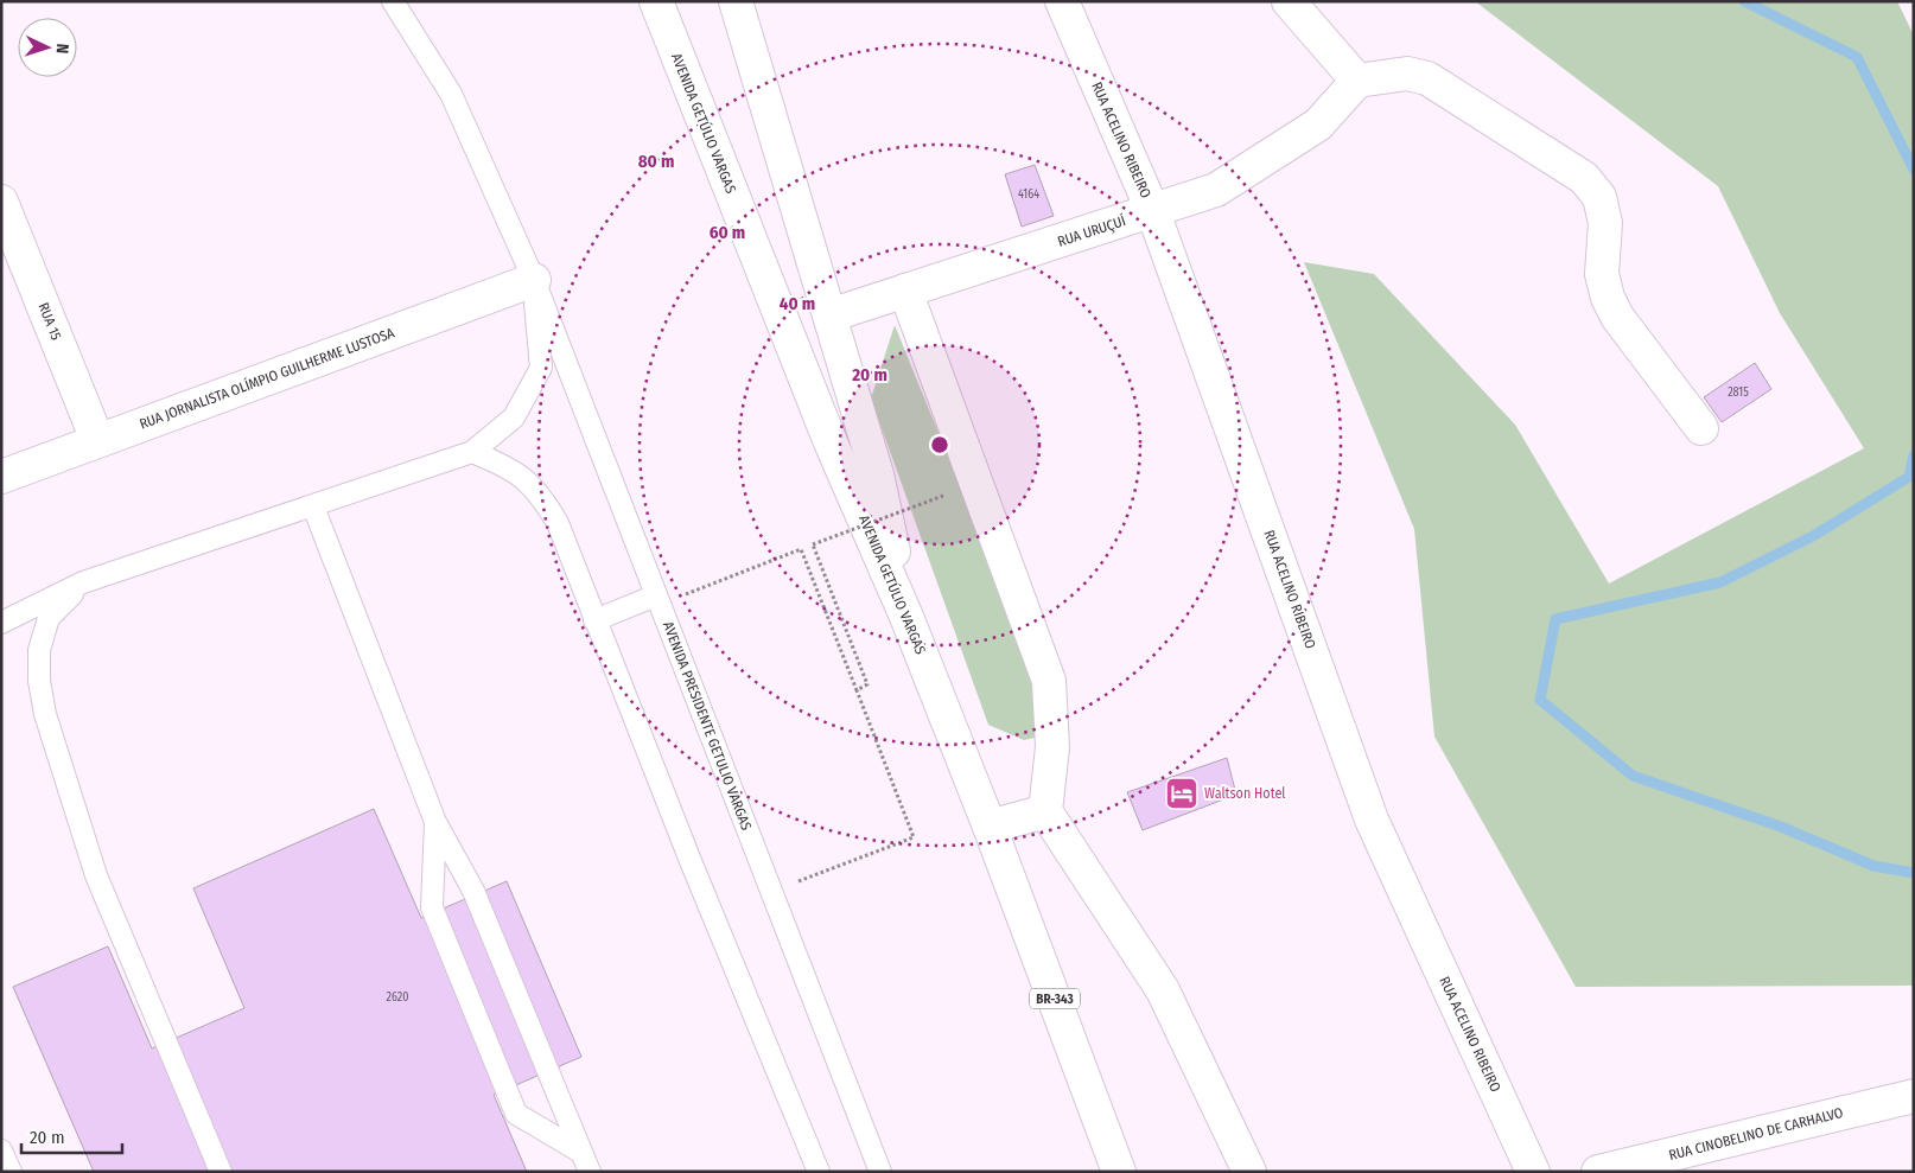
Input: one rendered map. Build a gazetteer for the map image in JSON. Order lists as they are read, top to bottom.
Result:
{
  "streets": {
    "main road": [
      "AVENIDA GETÚLIO VARGAS",
      "RUA ACELINO RIBEIRO",
      "RUA URUÇUÍ",
      "RUA 15",
      "RUA JORNALISTA OLÍMPIO GUILHERME LUSTOSA",
      "BR-343",
      "RUA CINOBELINO DE CARHALVO"
    ],
    "lane": ["AVENIDA PRESIDENTE GETULIO VARGAS"]
  },
  "crossings": [
    ["RUA ACELINO RIBEIRO", "RUA URUÇUÍ"],
    ["RUA 15", "RUA JORNALISTA OLÍMPIO GUILHERME LUSTOSA"],
    ["RUA JORNALISTA OLÍMPIO GUILHERME LUSTOSA", "AVENIDA PRESIDENTE GETULIO VARGAS"]
  ],
  "places": {
    "hotel": ["Waltson Hotel"]
  },
  "house_numbers": ["4164", "2815", "2620"],
  "scale_bar": "20 m",
  "north": "right",
  "rings": [
    "80 m",
    "60 m",
    "40 m",
    "20 m"
  ]
}
